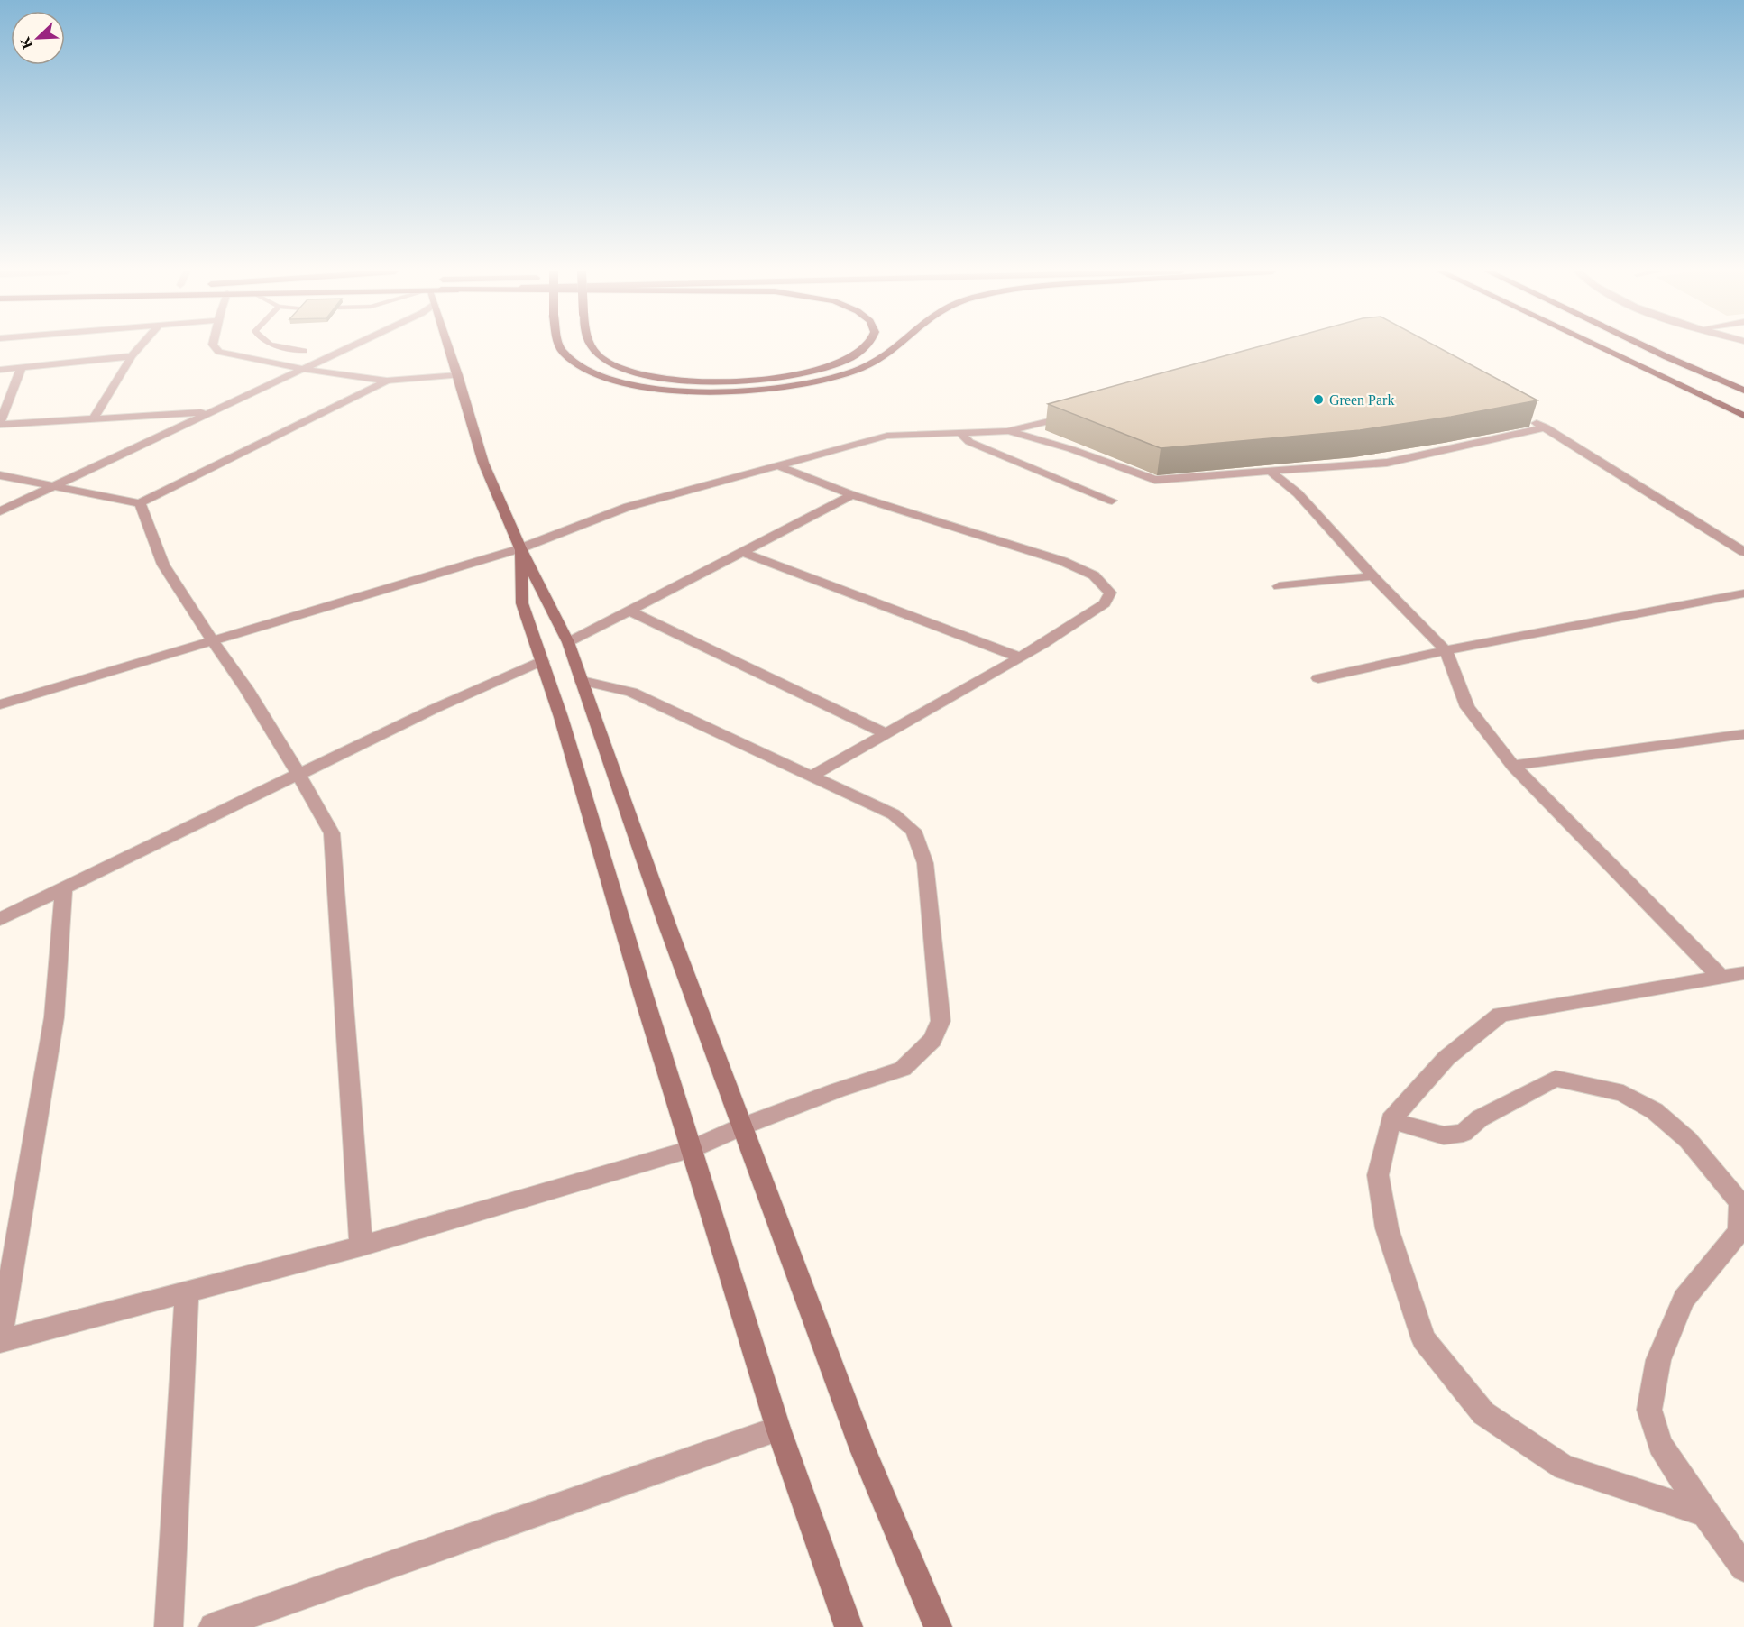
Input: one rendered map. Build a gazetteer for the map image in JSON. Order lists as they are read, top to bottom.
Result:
{
  "places": ["Green Park"],
  "north": "bottom left"
}
